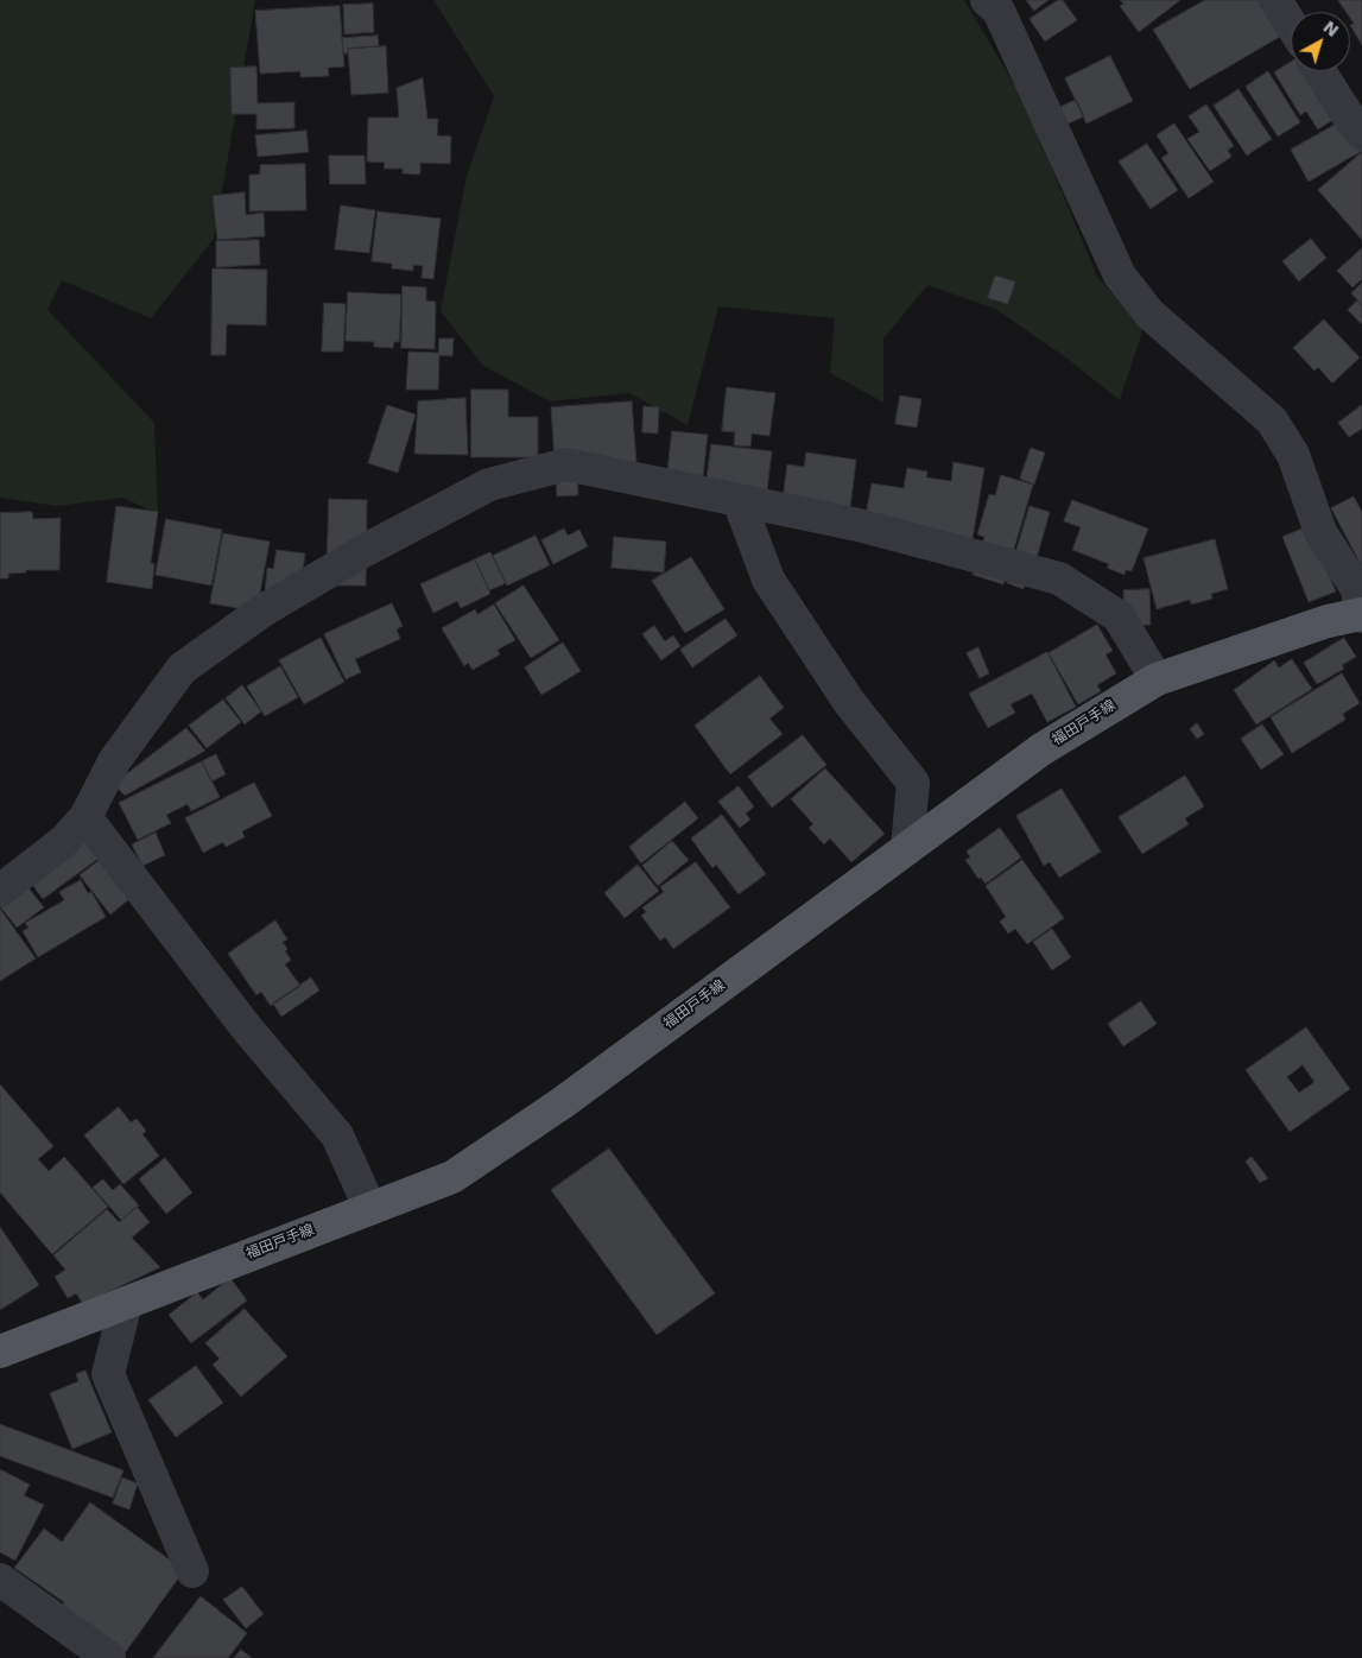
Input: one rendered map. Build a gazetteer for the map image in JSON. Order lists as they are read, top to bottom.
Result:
{
  "streets": {
    "main road": ["福田戸手線"]
  },
  "north": "top right"
}
